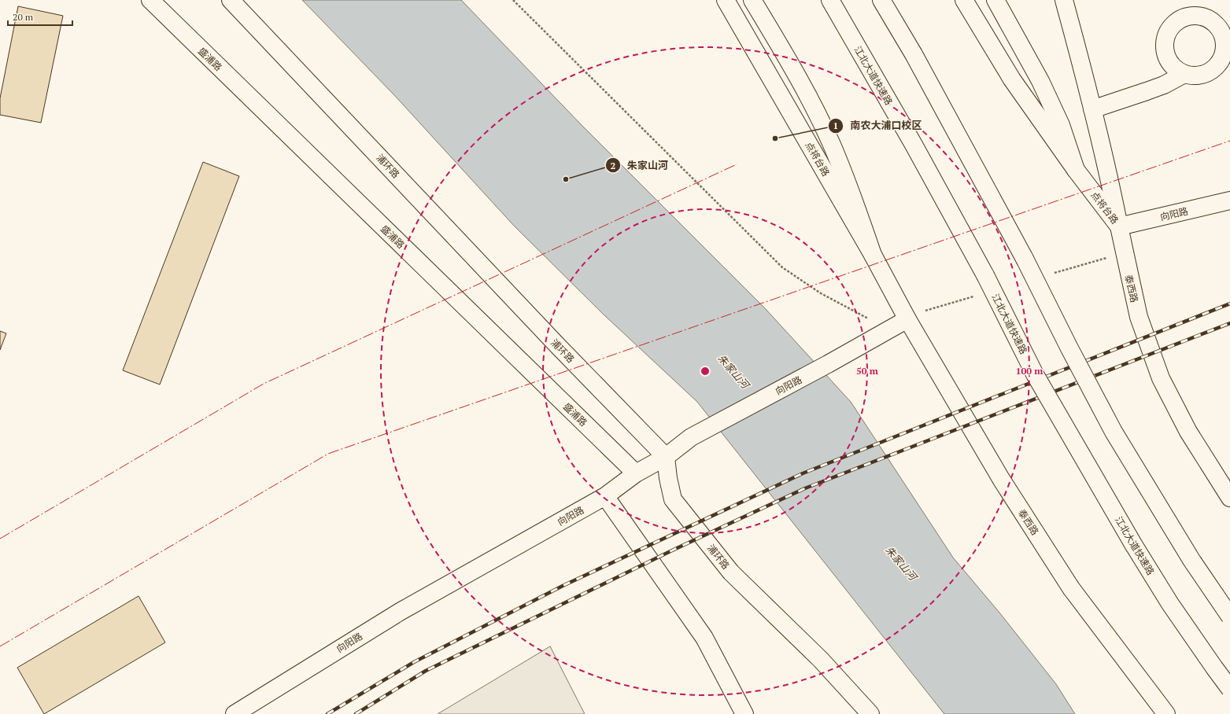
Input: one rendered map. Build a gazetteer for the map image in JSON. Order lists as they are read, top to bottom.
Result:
{
  "streets": {
    "main road": [
      "盛浦路",
      "江北大道快速路",
      "点将台路",
      "浦环路",
      "向阳路",
      "泰西路"
    ]
  },
  "crossings": [
    ["盛浦路", "向阳路"],
    ["点将台路", "向阳路"],
    ["点将台路", "泰西路"],
    ["浦环路", "向阳路"],
    ["向阳路", "泰西路"]
  ],
  "water": ["朱家山河"],
  "places": ["南农大浦口校区", "朱家山河"],
  "scale_bar": "20 m",
  "rings": ["50 m", "100 m"]
}
